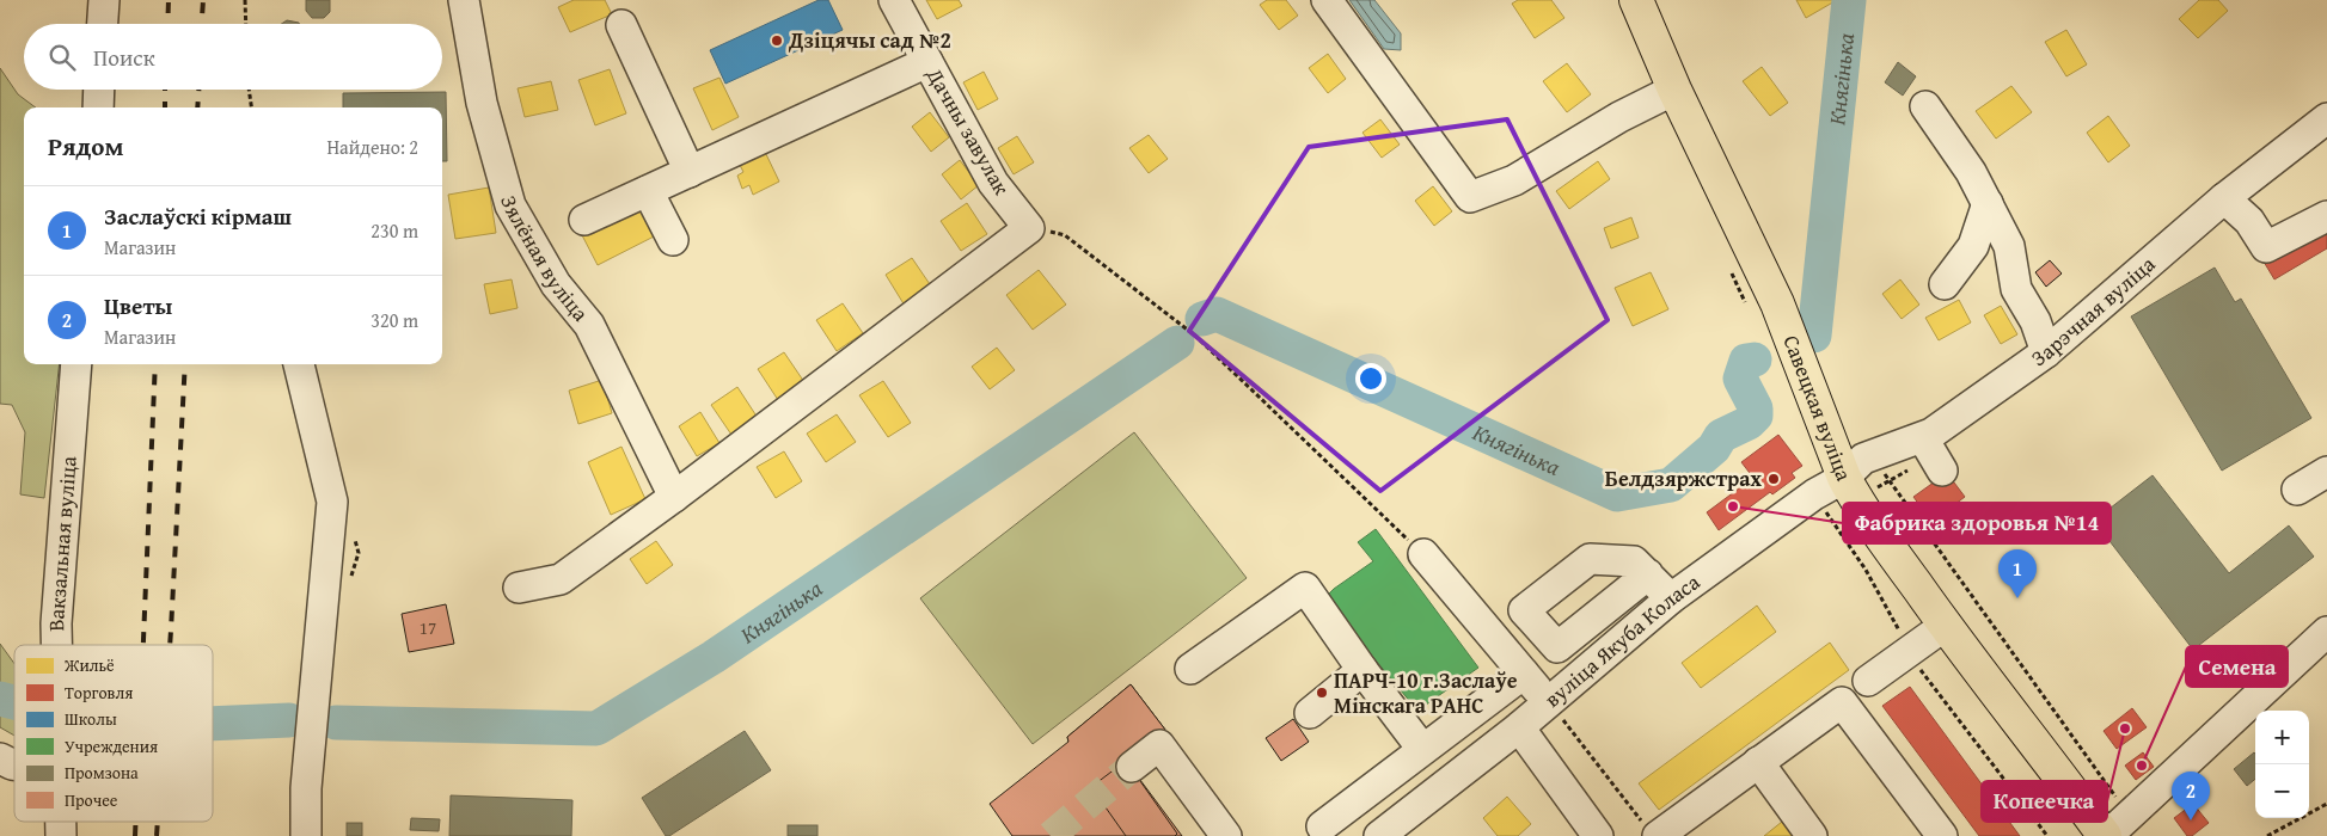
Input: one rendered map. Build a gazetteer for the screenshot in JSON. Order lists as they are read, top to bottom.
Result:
{
  "streets": {
    "main road": ["Савецкая вуліца"],
    "street": [
      "Дачны завулак",
      "Зялёная вуліца",
      "Зарэчная вуліца",
      "Вакзальная вуліца",
      "вуліца Якуба Коласа"
    ]
  },
  "crossings": [
    ["Зарэчная вуліца", "Савецкая вуліца"],
    ["Зарэчная вуліца", "вуліца Якуба Коласа"],
    ["Савецкая вуліца", "вуліца Якуба Коласа"]
  ],
  "water": ["Княгінька"],
  "places": [
    "Дзіцячы сад №2",
    "Белдзяржстрах",
    "Фабрика здоровья №14",
    "ПАРЧ-10 г.Заслаўе Мінскага РАНС",
    "Копеечка",
    "Семена"
  ],
  "house_numbers": ["17"],
  "legend": [
    "Жильё",
    "Торговля",
    "Школы",
    "Учреждения",
    "Промзона",
    "Прочее"
  ],
  "page": {
    "search": "Поиск",
    "heading": ["Рядом", "Найдено: 2"],
    "list": [
      {
        "mark": "1",
        "name": "Заслаўскі кірмаш",
        "note": "Магазин",
        "value": "230 m"
      },
      {
        "mark": "2",
        "name": "Цветы",
        "note": "Магазин",
        "value": "320 m"
      }
    ],
    "pins": ["1", "2"],
    "map_buttons": ["+", "−"]
  }
}
